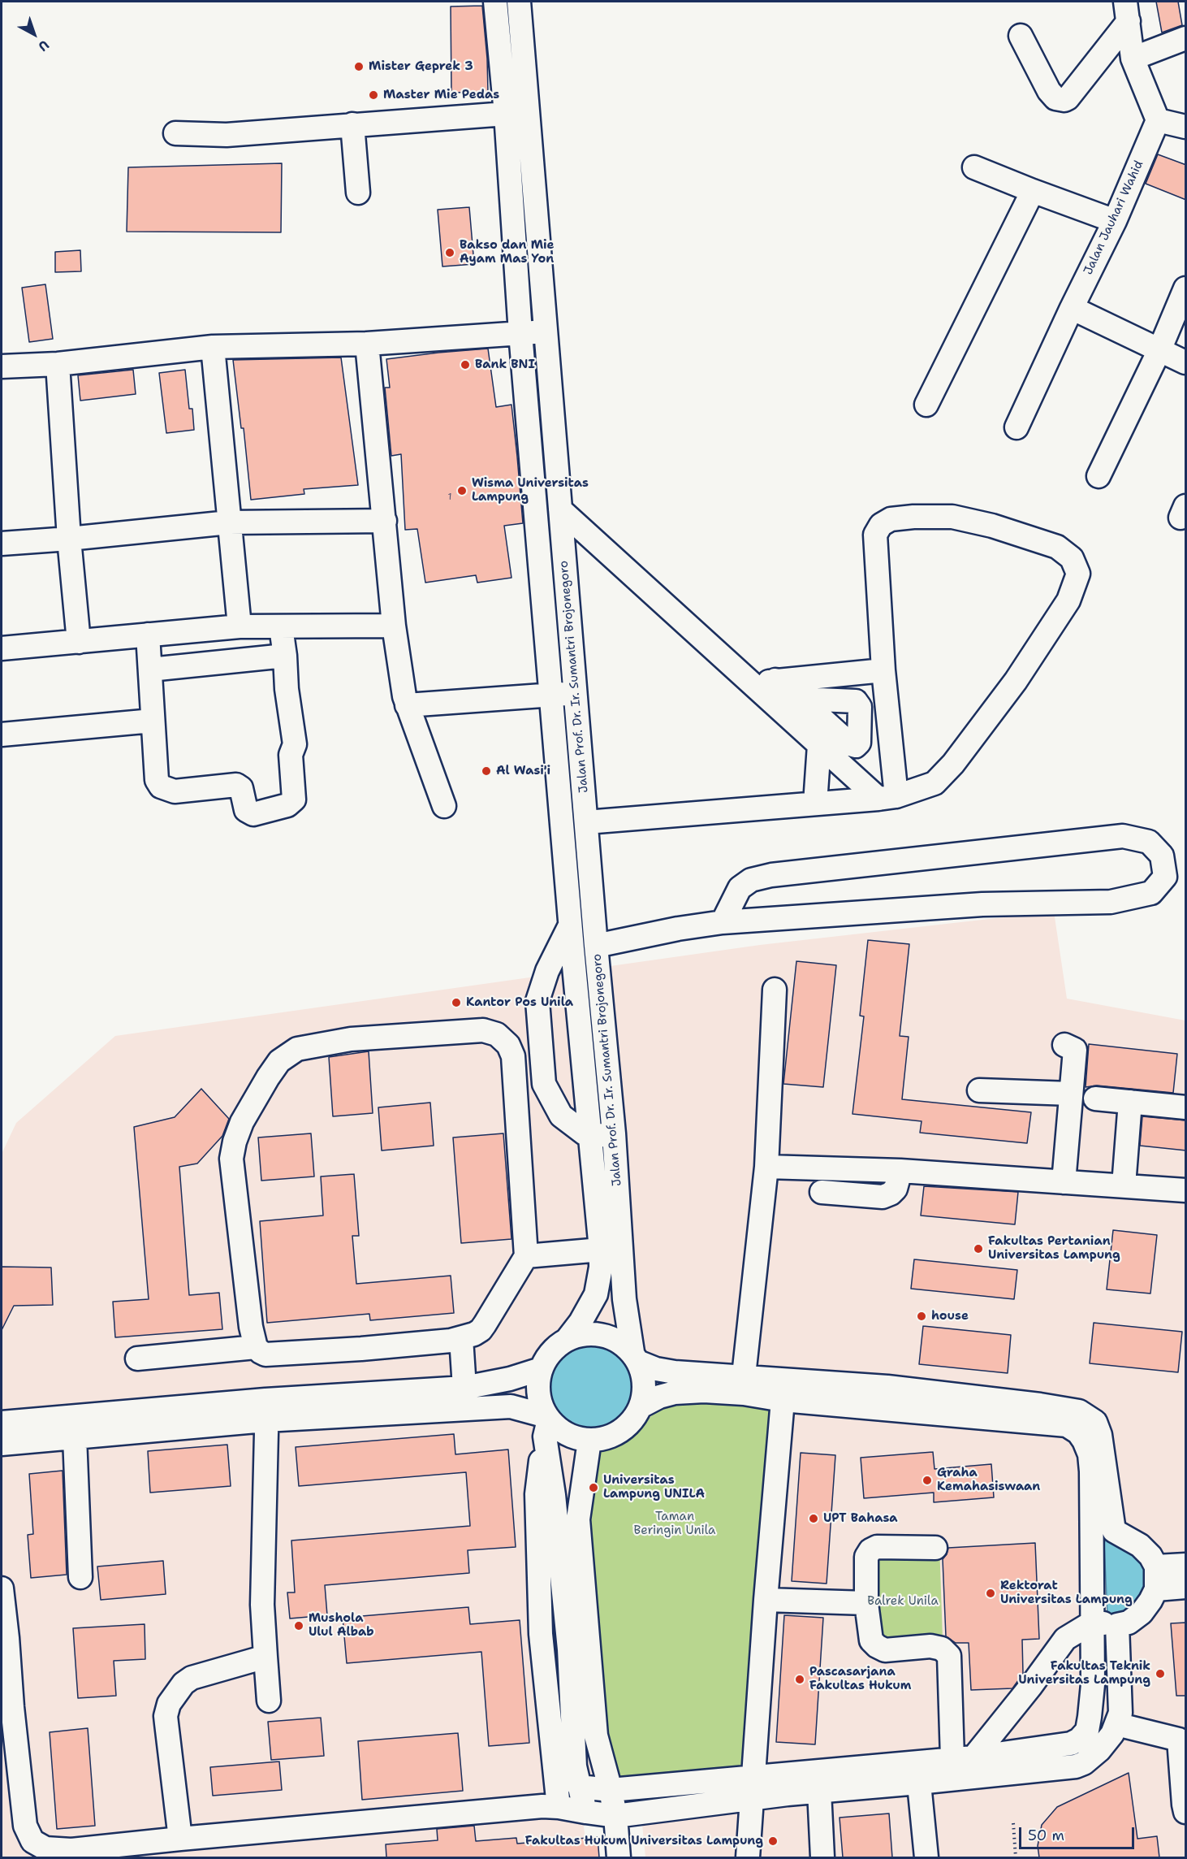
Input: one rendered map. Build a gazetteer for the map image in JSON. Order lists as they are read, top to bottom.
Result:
{
  "streets": {
    "street": ["Jalan Jauhari Wahid", "Jalan Prof. Dr. Ir. Sumantri Brojonegoro"]
  },
  "parks": ["Taman Beringin Unila", "Balrek Unila"],
  "places": [
    "Mister Geprek 3",
    "Master Mie Pedas",
    "Bakso dan Mie Ayam Mas Yon",
    "Bank BNI",
    "Wisma Universitas Lampung",
    "Al Wasi'i",
    "Kantor Pos Unila",
    "Fakultas Pertanian Universitas Lampung",
    "house",
    "Graha Kemahasiswaan",
    "Universitas Lampung UNILA",
    "UPT Bahasa",
    "Rektorat Universitas Lampung",
    "Mushola Ulul Albab",
    "Fakultas Teknik Universitas Lampung",
    "Pascasarjana Fakultas Hukum",
    "Fakultas Hukum Universitas Lampung"
  ],
  "house_numbers": ["1"],
  "scale_bar": "50 m",
  "north": "bottom right"
}
